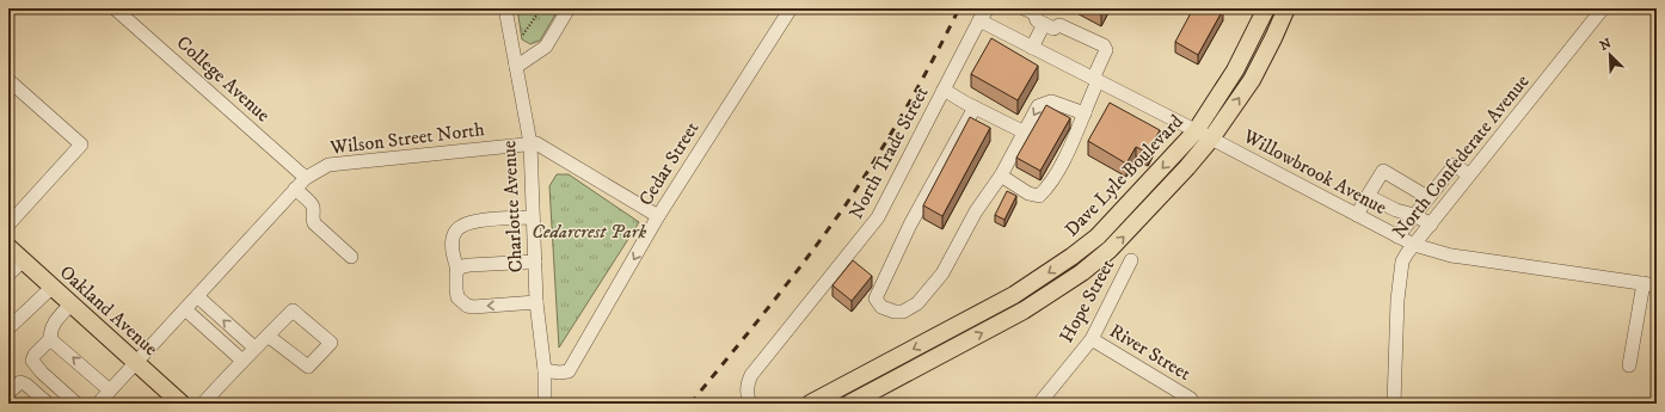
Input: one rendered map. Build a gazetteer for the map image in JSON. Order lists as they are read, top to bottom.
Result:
{
  "streets": {
    "main road": ["Dave Lyle Boulevard", "Oakland Avenue"],
    "street": [
      "College Avenue",
      "Wilson Street North",
      "North Trade Street",
      "North Confederate Avenue",
      "Cedar Street",
      "Willowbrook Avenue",
      "Charlotte Avenue",
      "Hope Street",
      "River Street"
    ]
  },
  "crossings": [
    ["College Avenue", "Wilson Street North"],
    ["Wilson Street North", "Cedar Street"],
    ["Wilson Street North", "Charlotte Avenue"],
    ["Wilson Street North", "Oakland Avenue"],
    ["North Trade Street", "Willowbrook Avenue"],
    ["North Confederate Avenue", "Willowbrook Avenue"],
    ["Cedar Street", "Charlotte Avenue"],
    ["Willowbrook Avenue", "Dave Lyle Boulevard"],
    ["Hope Street", "River Street"]
  ],
  "one_way": ["Cedar Street"],
  "parks": ["Cedarcrest Park"],
  "north": "top left"
}
